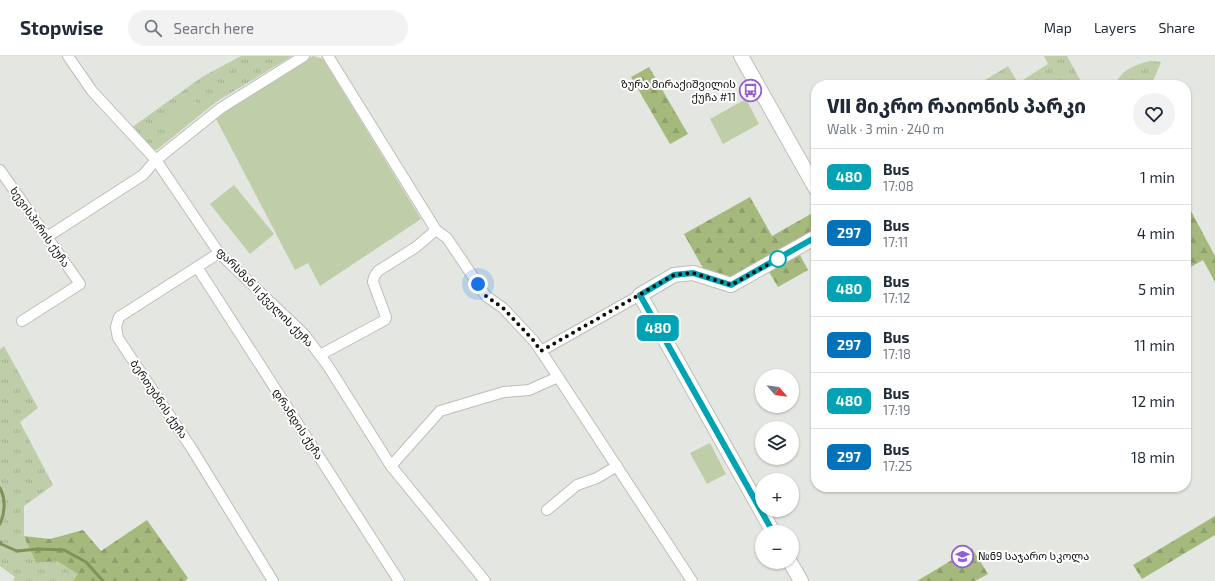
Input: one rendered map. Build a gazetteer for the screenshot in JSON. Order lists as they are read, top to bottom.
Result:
{
  "streets": {
    "street": [
      "ხევისპირის ქუჩა",
      "ფარსმან II ქველის ქუჩა",
      "ბერთუბნის ქუჩა",
      "დრანდის ქუჩა"
    ]
  },
  "crossings": [
    ["ფარსმან II ქველის ქუჩა", "ბერთუბნის ქუჩა"],
    ["ბერთუბნის ქუჩა", "დრანდის ქუჩა"]
  ],
  "places": {
    "bus stop": ["ზურა მირაქიშვილის ქუჩა #11"],
    "school or university": ["№69 საჯარო სკოლა"]
  },
  "lines": ["bus line 480"],
  "north": "bottom right",
  "page": {
    "header": "Stopwise",
    "search": "Search here",
    "nav": ["Map", "Layers", "Share"],
    "on_map": "480",
    "heading": ["VII მიკრო რაიონის პარკი", "Walk · 3 min · 240 m"],
    "list": [
      {
        "mark": "480",
        "name": "Bus",
        "note": "17:08",
        "value": "1 min"
      },
      {
        "mark": "297",
        "name": "Bus",
        "note": "17:11",
        "value": "4 min"
      },
      {
        "mark": "480",
        "name": "Bus",
        "note": "17:12",
        "value": "5 min"
      },
      {
        "mark": "297",
        "name": "Bus",
        "note": "17:18",
        "value": "11 min"
      },
      {
        "mark": "480",
        "name": "Bus",
        "note": "17:19",
        "value": "12 min"
      },
      {
        "mark": "297",
        "name": "Bus",
        "note": "17:25",
        "value": "18 min"
      }
    ],
    "map_buttons": ["+", "−"]
  }
}
